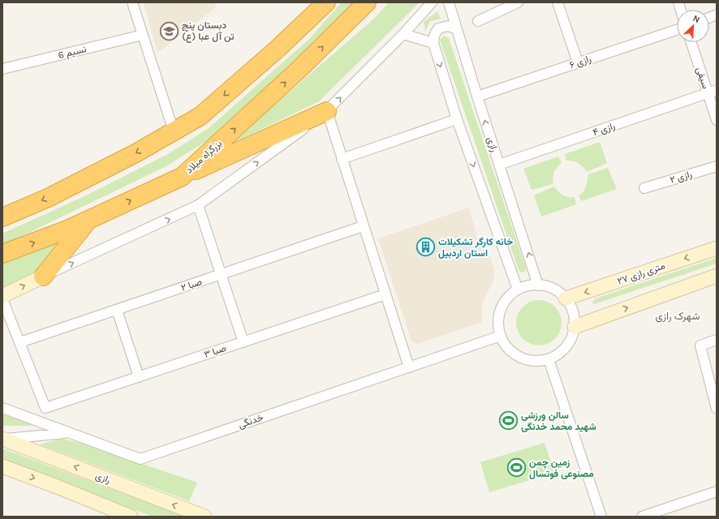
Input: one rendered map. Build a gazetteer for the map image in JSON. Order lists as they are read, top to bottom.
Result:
{
  "streets": {
    "highway": ["بزرگراه میلاد"],
    "street": [
      "نسیم 6",
      "رازی ۶",
      "سیفی",
      "رازی ۴",
      "رازی",
      "رازی ۲",
      "۲۷ متری رازی",
      "صبا ۲",
      "صبا ۳",
      "خدنگی"
    ]
  },
  "crossings": [
    ["رازی ۶", "رازی"],
    ["سیفی", "رازی ۴"],
    ["رازی ۴", "رازی"],
    ["رازی", "۲۷ متری رازی"],
    ["رازی", "خدنگی"],
    ["۲۷ متری رازی", "خدنگی"],
    ["صبا ۲", "صبا ۳"]
  ],
  "districts": ["شهرک رازی"],
  "places": {
    "school or university": ["دبستان پنج تن آل عبا (ع)"],
    "building": ["خانه کارگر تشکیلات استان اردبیل"],
    "sports": ["سالن ورزشی شهید محمد خدنگی", "زمین چمن مصنوعی فوتسال"]
  },
  "north": "top right"
}
